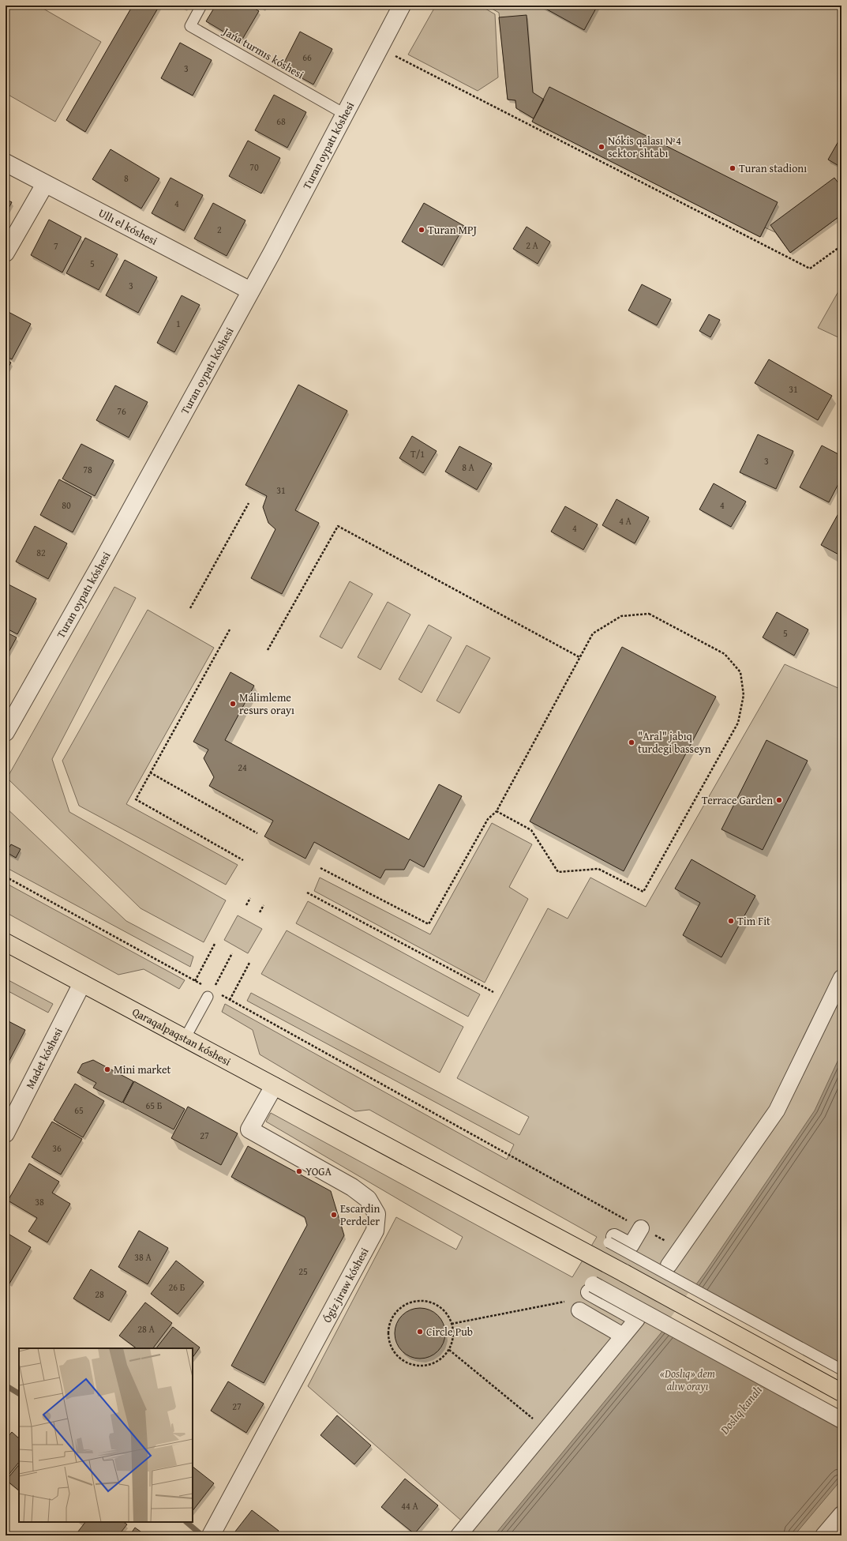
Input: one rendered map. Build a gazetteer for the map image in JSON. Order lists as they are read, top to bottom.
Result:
{
  "streets": {
    "main road": ["Qaraqalpaqstan kóshesi"],
    "street": [
      "Turan oypatı kóshesi",
      "Ullı el kóshesi",
      "Madet kóshesi",
      "Ógiz jıraw kóshesi"
    ],
    "lane": ["Jańa turmıs kóshesi"]
  },
  "crossings": [
    ["Jańa turmıs kóshesi", "Turan oypatı kóshesi"],
    ["Turan oypatı kóshesi", "Ullı el kóshesi"],
    ["Qaraqalpaqstan kóshesi", "Madet kóshesi"],
    ["Qaraqalpaqstan kóshesi", "Ógiz jıraw kóshesi"]
  ],
  "water": ["Doslıq kanalı"],
  "parks": ["«Doslıq» dem alıw orayı"],
  "places": [
    "Nókis qalası №4 sektor shtabı",
    "Turan stadionı",
    "Turan MPJ",
    "Málimleme resurs orayı",
    "\"Aral\" jabıq turdegi basseyn",
    "Terrace Garden",
    "Tim Fit",
    "Mini market",
    "YOGA",
    "Escardin Perdeler",
    "Circle Pub"
  ],
  "house_numbers": [
    "66",
    "3",
    "68",
    "70",
    "8",
    "4",
    "2",
    "2 А",
    "7",
    "5",
    "3",
    "1",
    "31",
    "76",
    "Т/1",
    "3",
    "8 А",
    "78",
    "31",
    "80",
    "4",
    "4 А",
    "4",
    "82",
    "5",
    "24",
    "65 Б",
    "65",
    "27",
    "36",
    "38",
    "38 А",
    "25",
    "26 Б",
    "28",
    "28 А",
    "27",
    "44 А"
  ]
}
